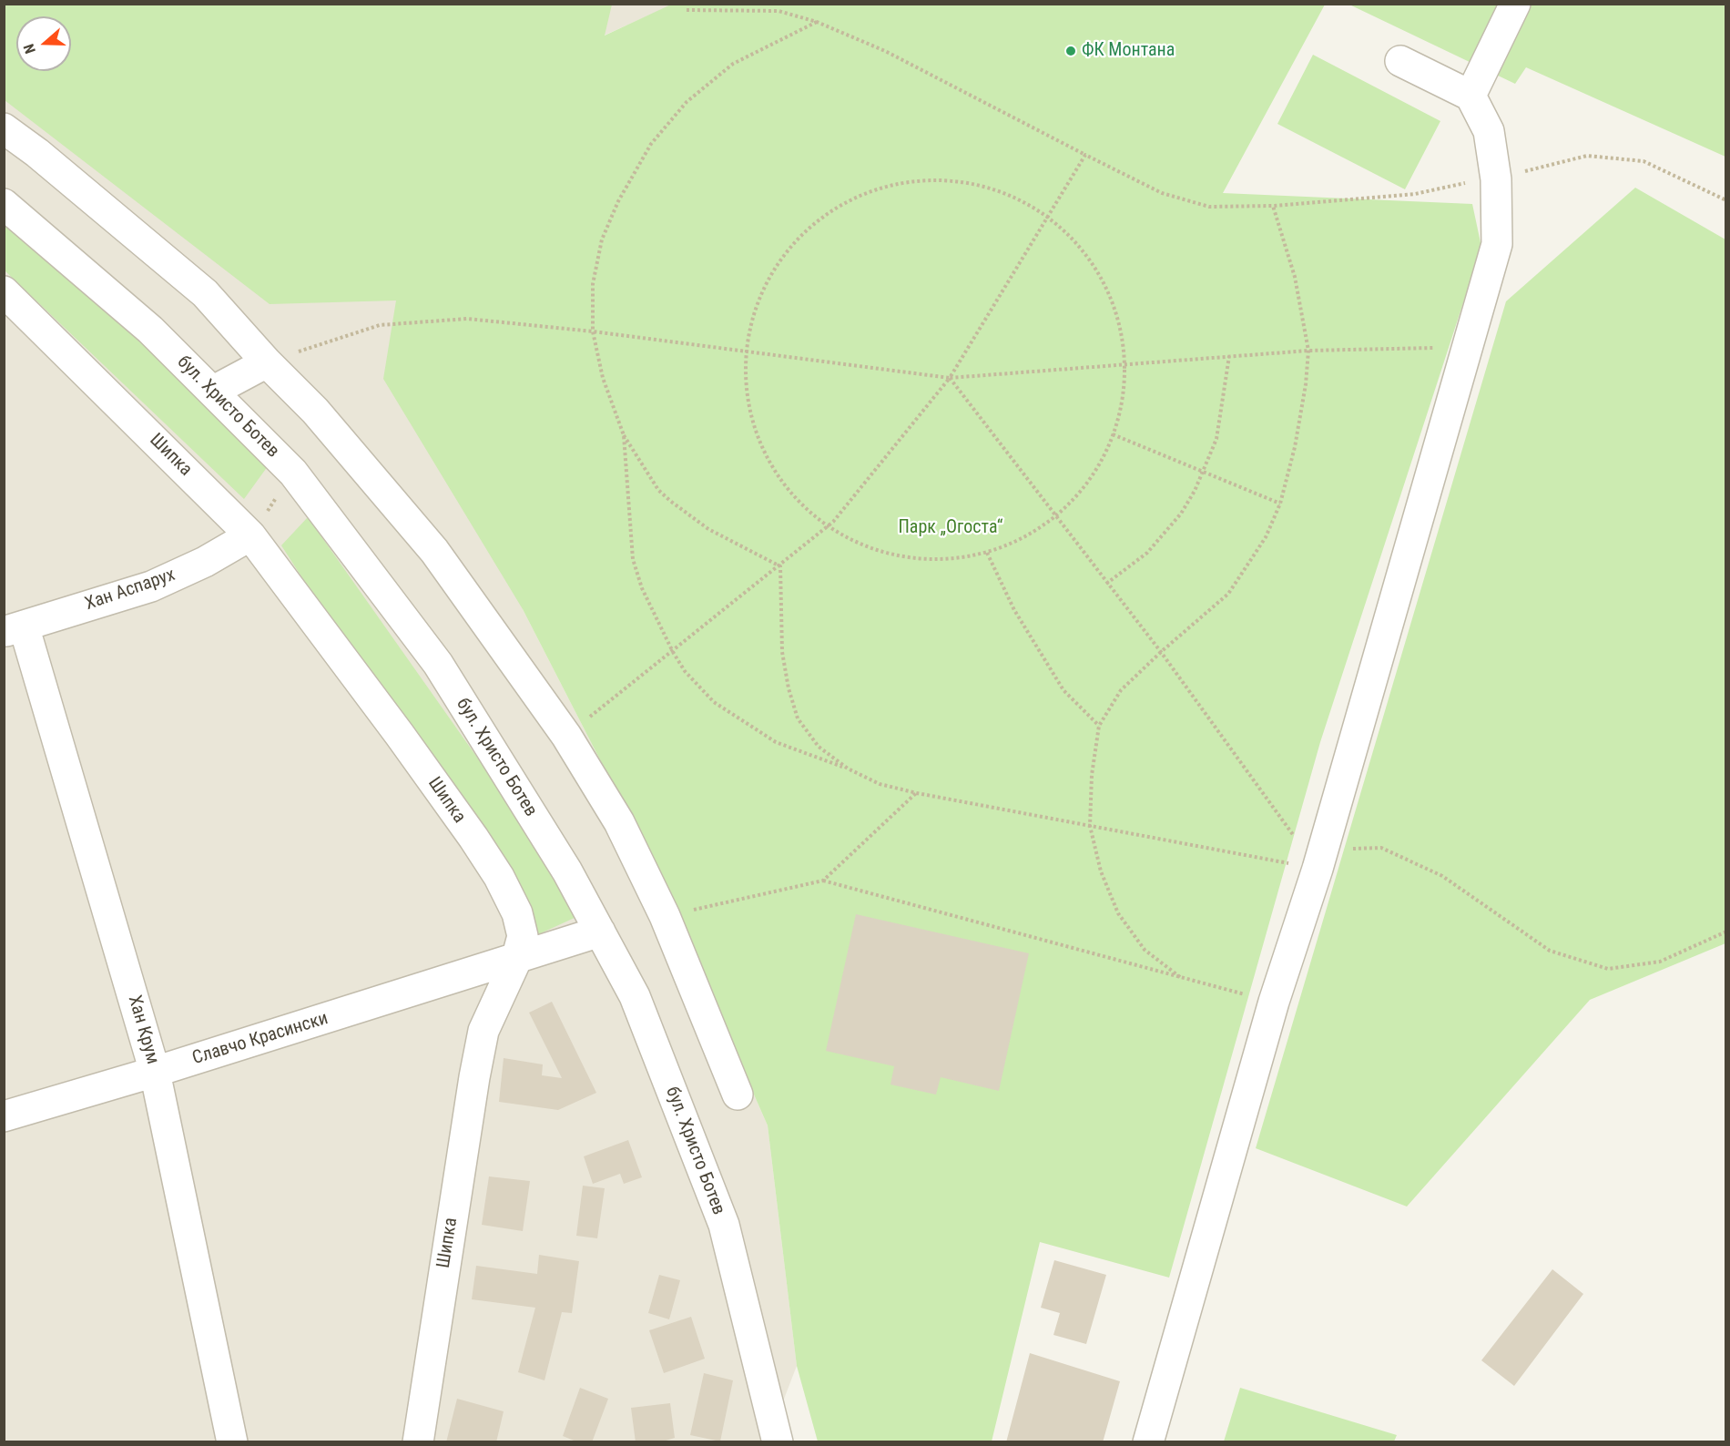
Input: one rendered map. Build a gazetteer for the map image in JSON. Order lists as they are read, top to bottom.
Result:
{
  "streets": {
    "street": [
      "бул. Христо Ботев",
      "Шипка",
      "Хан Аспарух",
      "Хан Крум",
      "Славчо Красински"
    ]
  },
  "crossings": [
    ["бул. Христо Ботев", "Славчо Красински"],
    ["Шипка", "Хан Аспарух"],
    ["Шипка", "Славчо Красински"],
    ["Хан Аспарух", "Хан Крум"],
    ["Хан Крум", "Славчо Красински"]
  ],
  "parks": ["Парк „Огоста“"],
  "places": ["ФК Монтана"],
  "north": "left"
}
